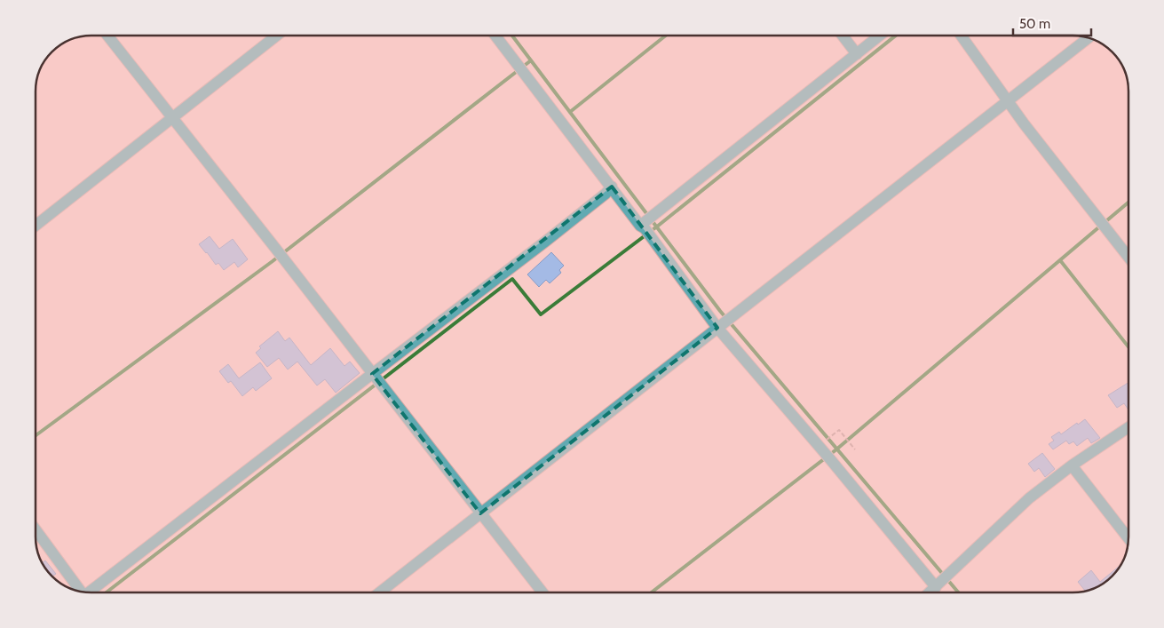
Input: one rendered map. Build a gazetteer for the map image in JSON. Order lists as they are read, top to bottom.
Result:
{
  "scale_bar": "50 m"
}
